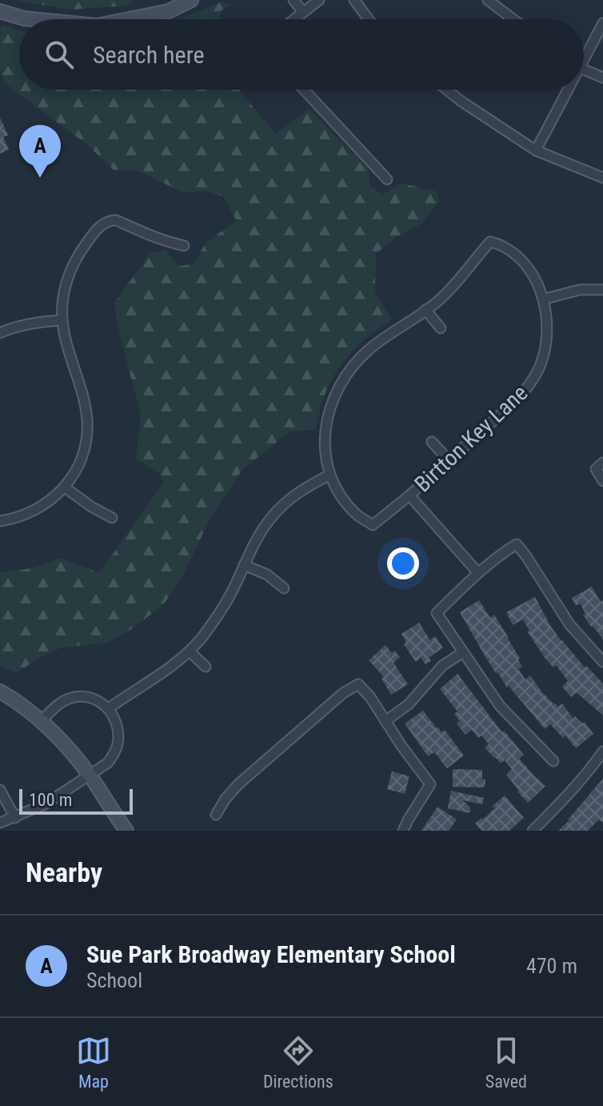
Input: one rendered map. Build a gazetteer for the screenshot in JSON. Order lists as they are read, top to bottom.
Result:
{
  "streets": {
    "street": ["Birtton Key Lane"]
  },
  "scale_bar": "100 m",
  "page": {
    "search": "Search here",
    "pins": "A",
    "scale": "100 m",
    "heading": "Nearby",
    "list": [
      {
        "mark": "A",
        "name": "Sue Park Broadway Elementary School",
        "note": "School",
        "value": "470 m"
      }
    ],
    "nav": ["Map", "Directions", "Saved"]
  }
}
